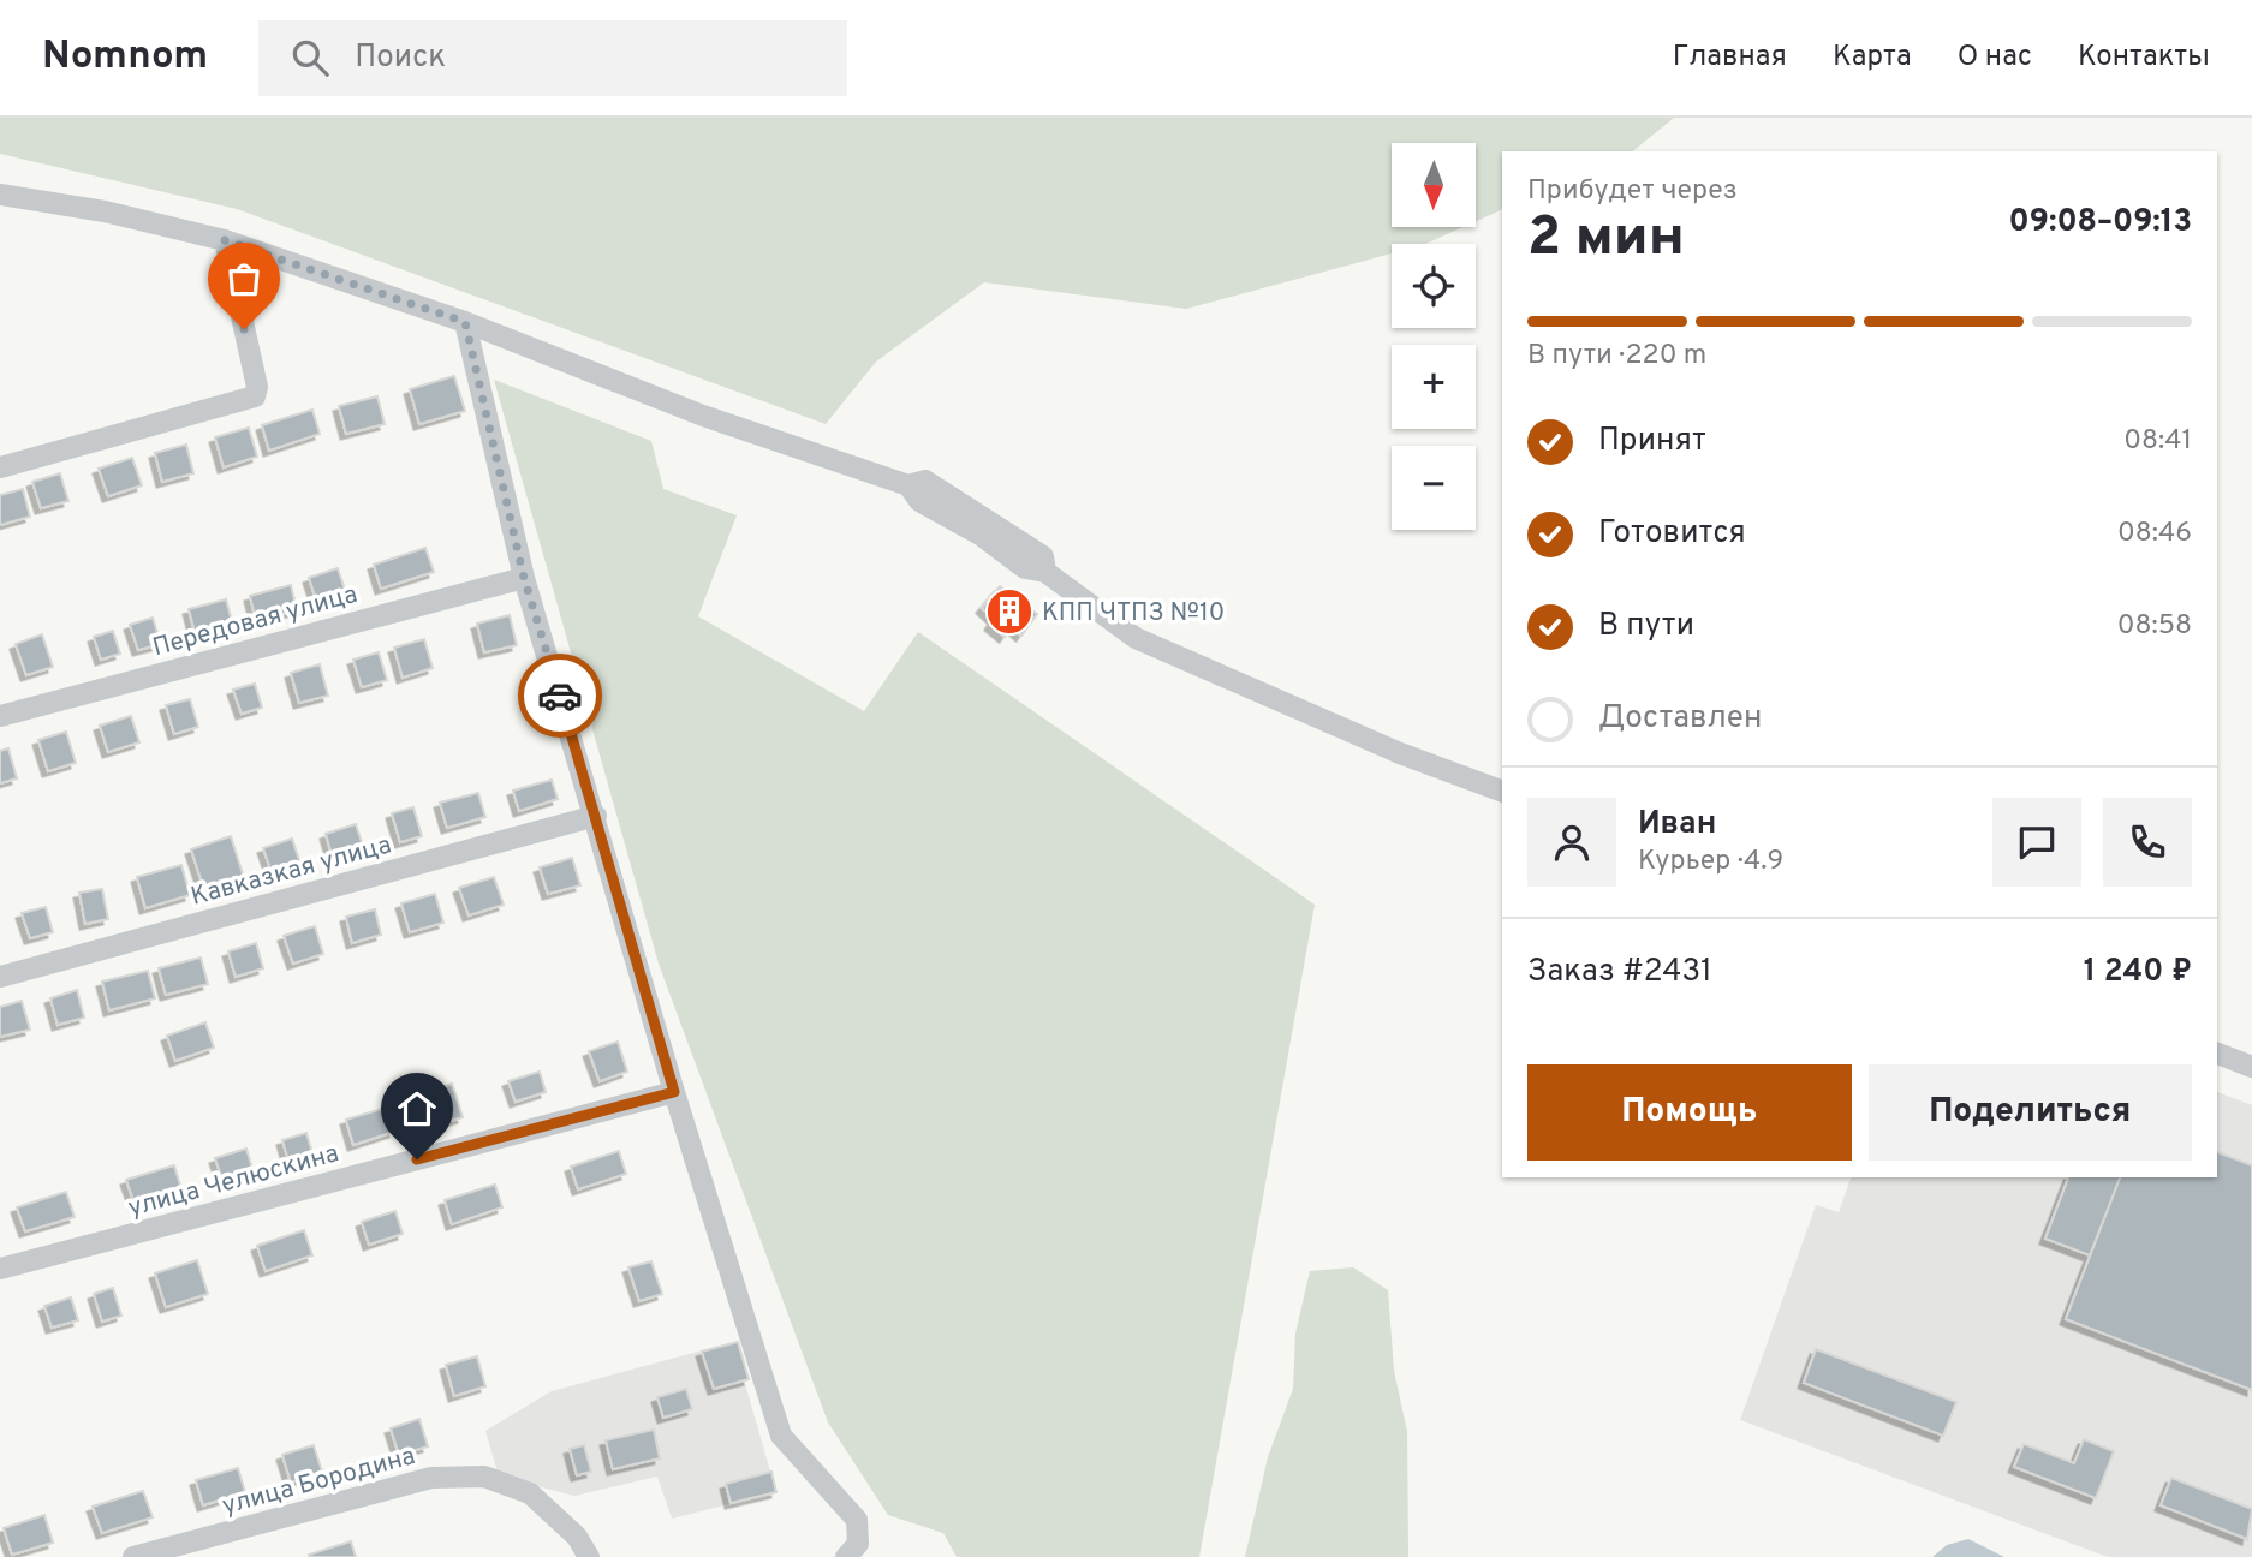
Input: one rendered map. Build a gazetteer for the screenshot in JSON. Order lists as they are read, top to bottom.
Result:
{
  "streets": {
    "street": [
      "Передовая улица",
      "Кавказкая улица",
      "улица Челюскина",
      "улица Бородина"
    ]
  },
  "places": {
    "building": ["КПП ЧТПЗ №10"]
  },
  "north": "bottom",
  "page": {
    "header": "Nomnom",
    "search": "Поиск",
    "nav": [
      "Главная",
      "Карта",
      "О нас",
      "Контакты"
    ],
    "map_buttons": ["+", "−"],
    "heading": ["2 мин", "Прибудет через", "09:08–09:13"],
    "panel": [
      "Иван",
      "Курьер · 4.9",
      "Заказ #2431",
      "1 240 ₽"
    ],
    "bar": "В пути · 220 m",
    "list": [
      ["Принят", "08:41"],
      ["Готовится", "08:46"],
      ["В пути", "08:58"],
      "Доставлен"
    ],
    "buttons": ["Помощь", "Поделиться"]
  }
}
